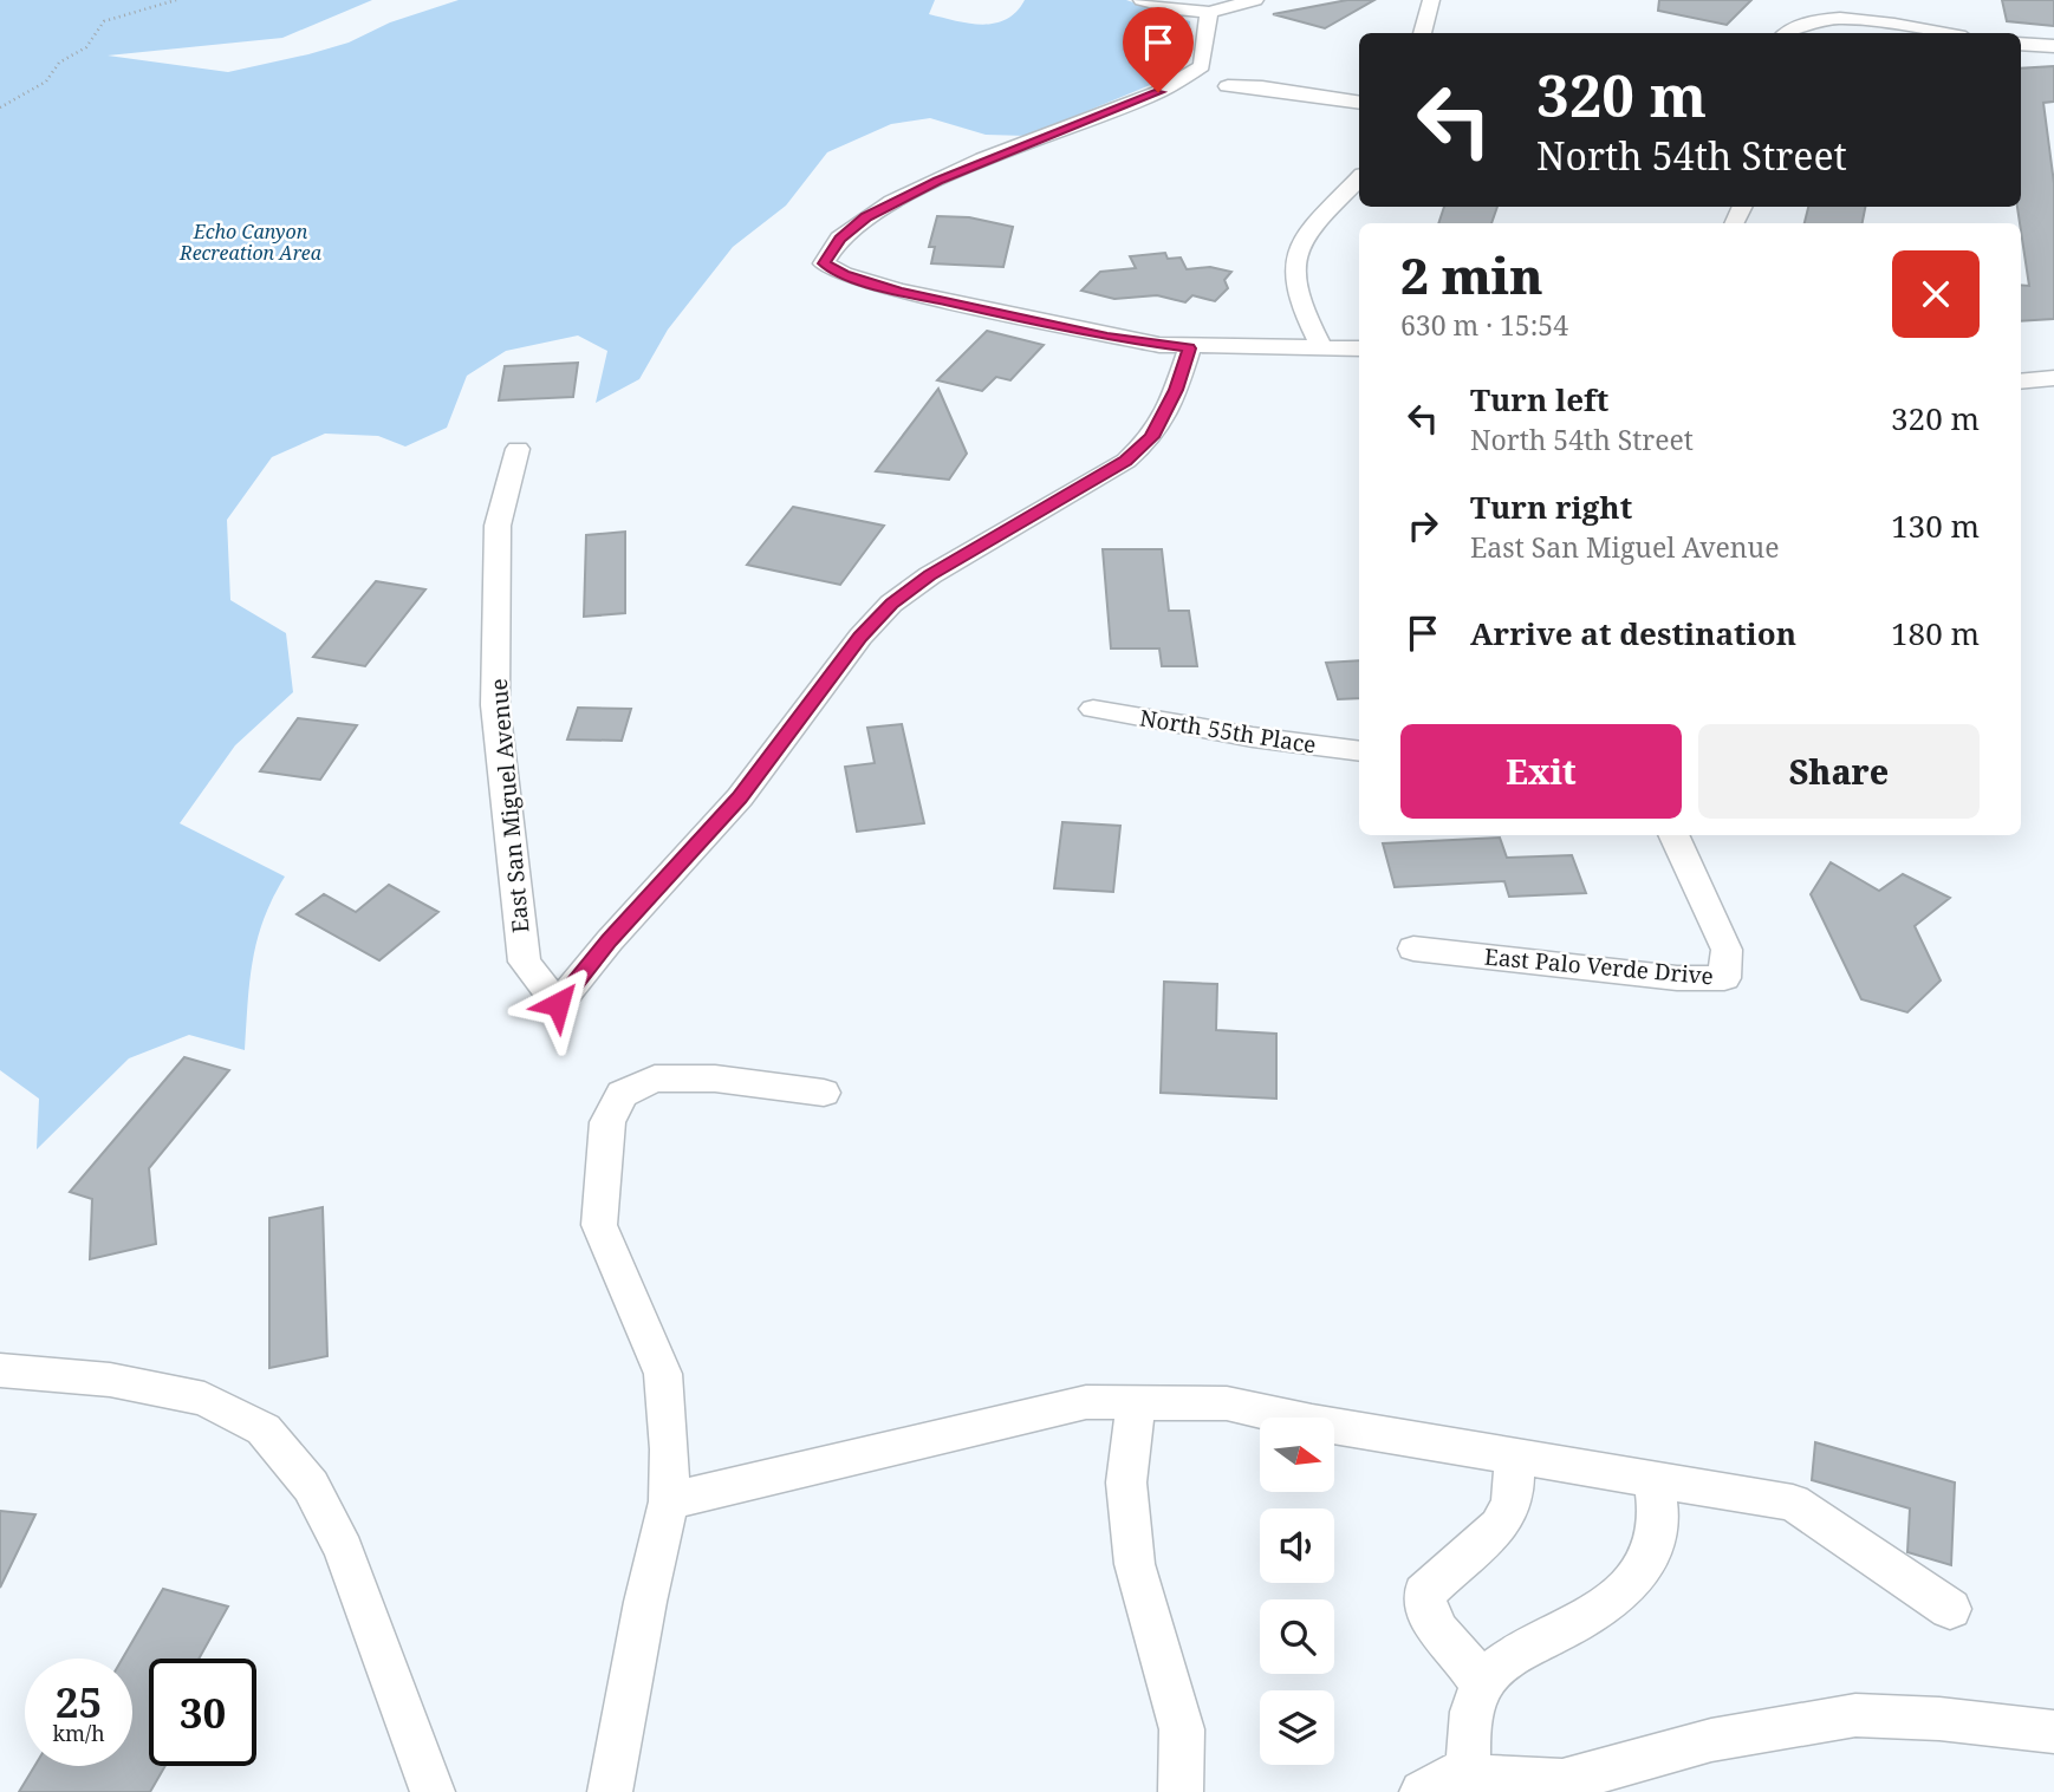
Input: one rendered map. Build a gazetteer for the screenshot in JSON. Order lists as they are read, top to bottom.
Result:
{
  "streets": {
    "street": ["North 55th Place", "East San Miguel Avenue", "East Palo Verde Drive"]
  },
  "parks": ["Echo Canyon Recreation Area"],
  "north": "right",
  "page": {
    "turn": ["320 m", "North 54th Street"],
    "heading": ["2 min", "630 m · 15:54"],
    "list": [
      {
        "name": "Turn left",
        "note": "North 54th Street",
        "value": "320 m"
      },
      {
        "name": "Turn right",
        "note": "East San Miguel Avenue",
        "value": "130 m"
      },
      {
        "name": "Arrive at destination",
        "value": "180 m"
      }
    ],
    "buttons": ["Exit", "Share"],
    "speed": "25 km/h",
    "limit": "30"
  }
}
